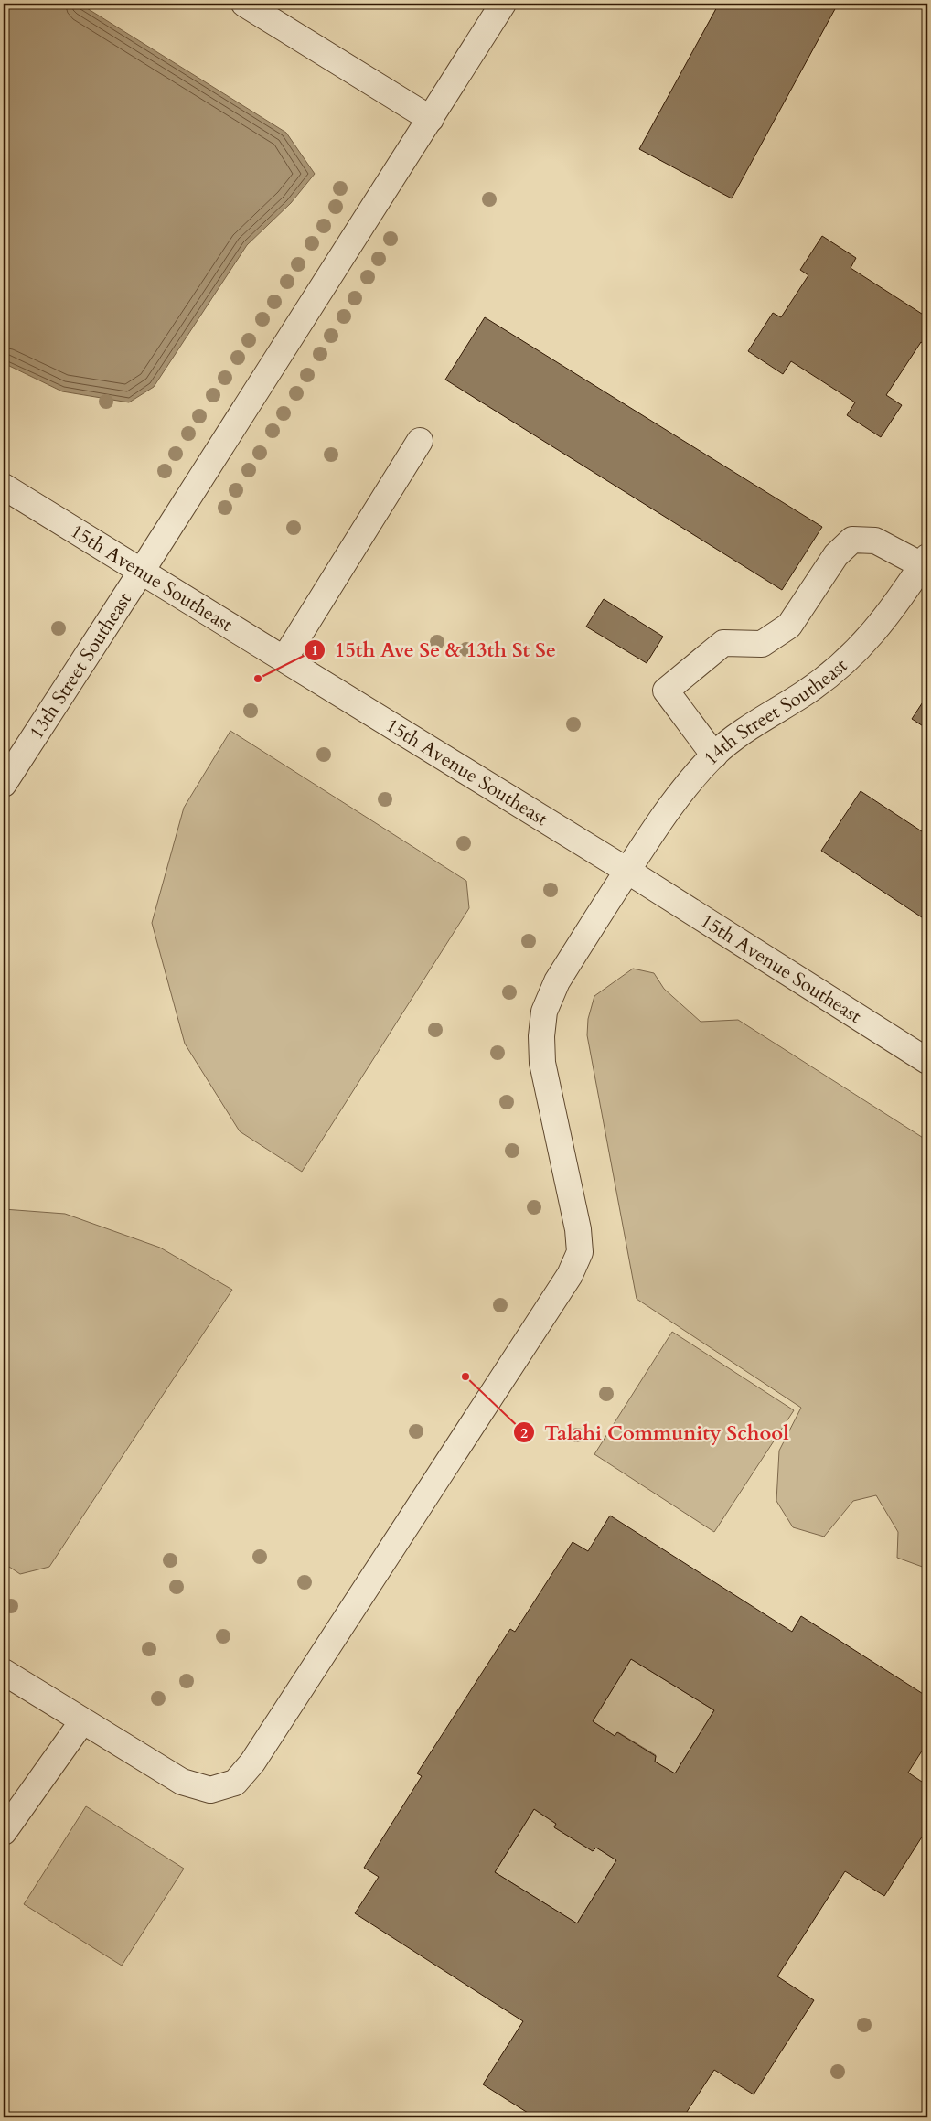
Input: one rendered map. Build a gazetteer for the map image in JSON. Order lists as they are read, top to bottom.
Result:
{
  "streets": {
    "street": ["15th Avenue Southeast", "13th Street Southeast", "14th Street Southeast"]
  },
  "crossings": [
    ["15th Avenue Southeast", "13th Street Southeast"],
    ["15th Avenue Southeast", "14th Street Southeast"]
  ],
  "places": ["15th Ave Se & 13th St Se", "Talahi Community School"]
}
